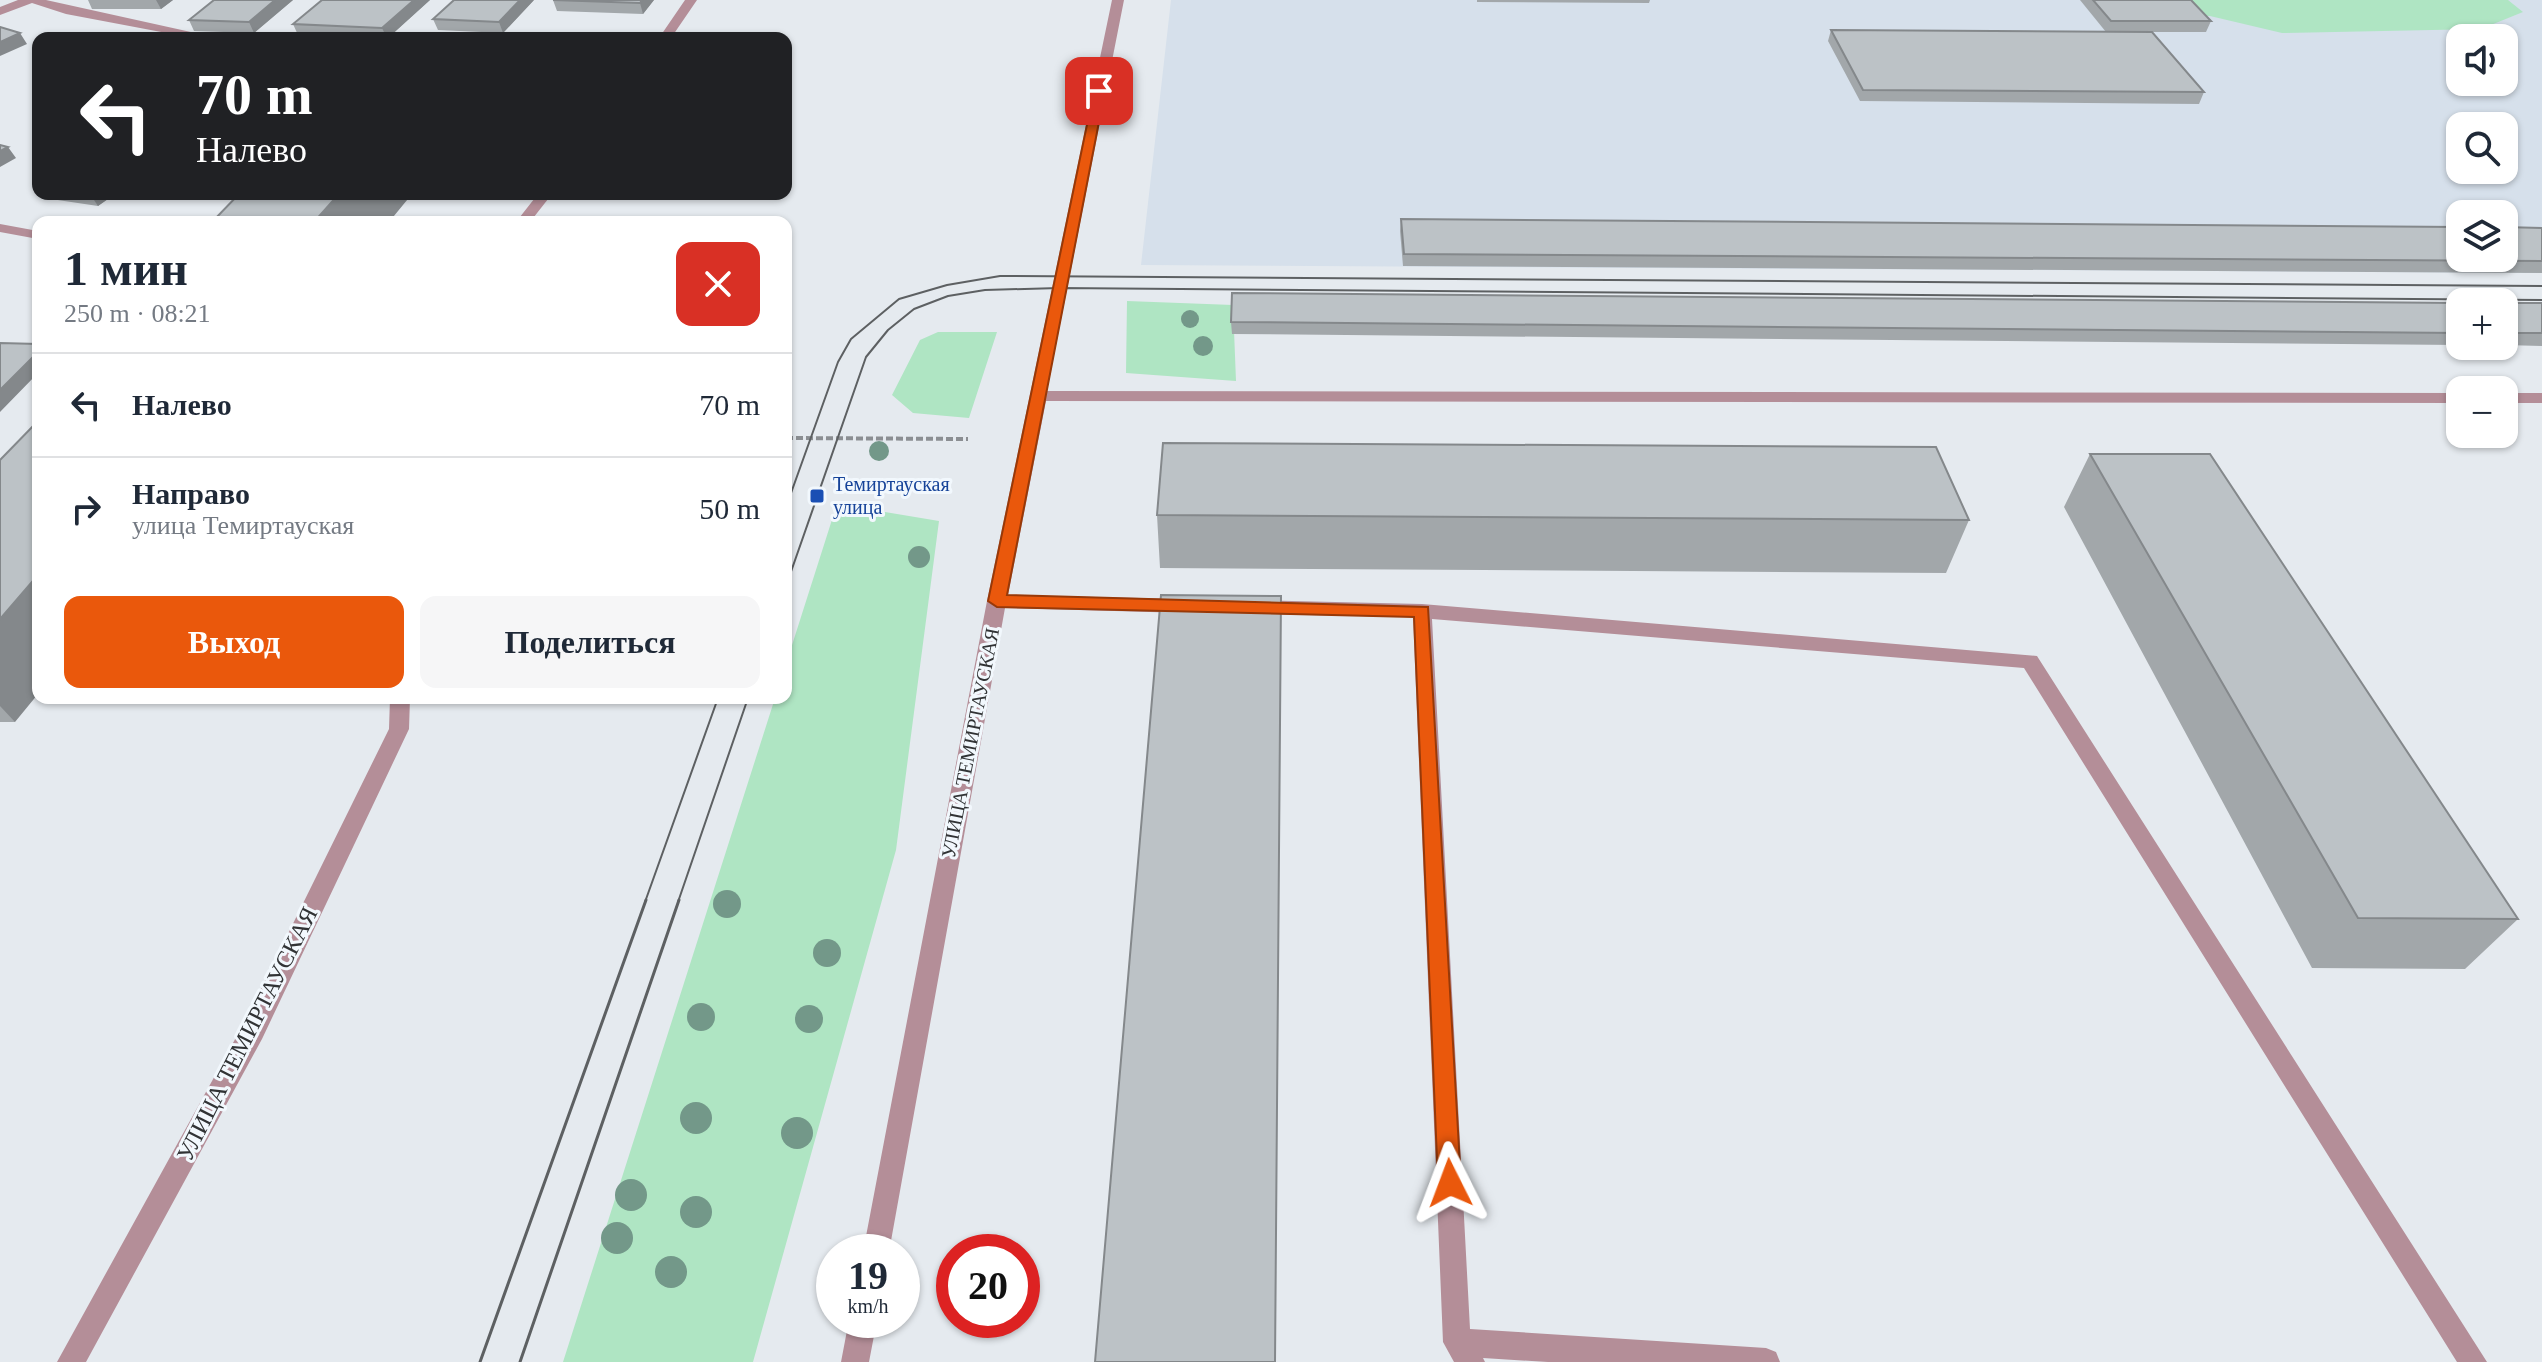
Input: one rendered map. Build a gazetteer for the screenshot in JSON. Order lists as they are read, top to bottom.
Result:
{
  "streets": {
    "street": ["УЛИЦА ТЕМИРТАУСКАЯ"]
  },
  "places": {
    "transit": ["Темиртауская улица"]
  },
  "page": {
    "map_buttons": ["+", "−"],
    "turn": ["70 m", "Налево"],
    "heading": ["1 мин", "250 m · 08:21"],
    "list": [
      {
        "name": "Налево",
        "value": "70 m"
      },
      {
        "name": "Направо",
        "note": "улица Темиртауская",
        "value": "50 m"
      }
    ],
    "buttons": ["Выход", "Поделиться"],
    "speed": "19 km/h",
    "limit": "20"
  }
}
